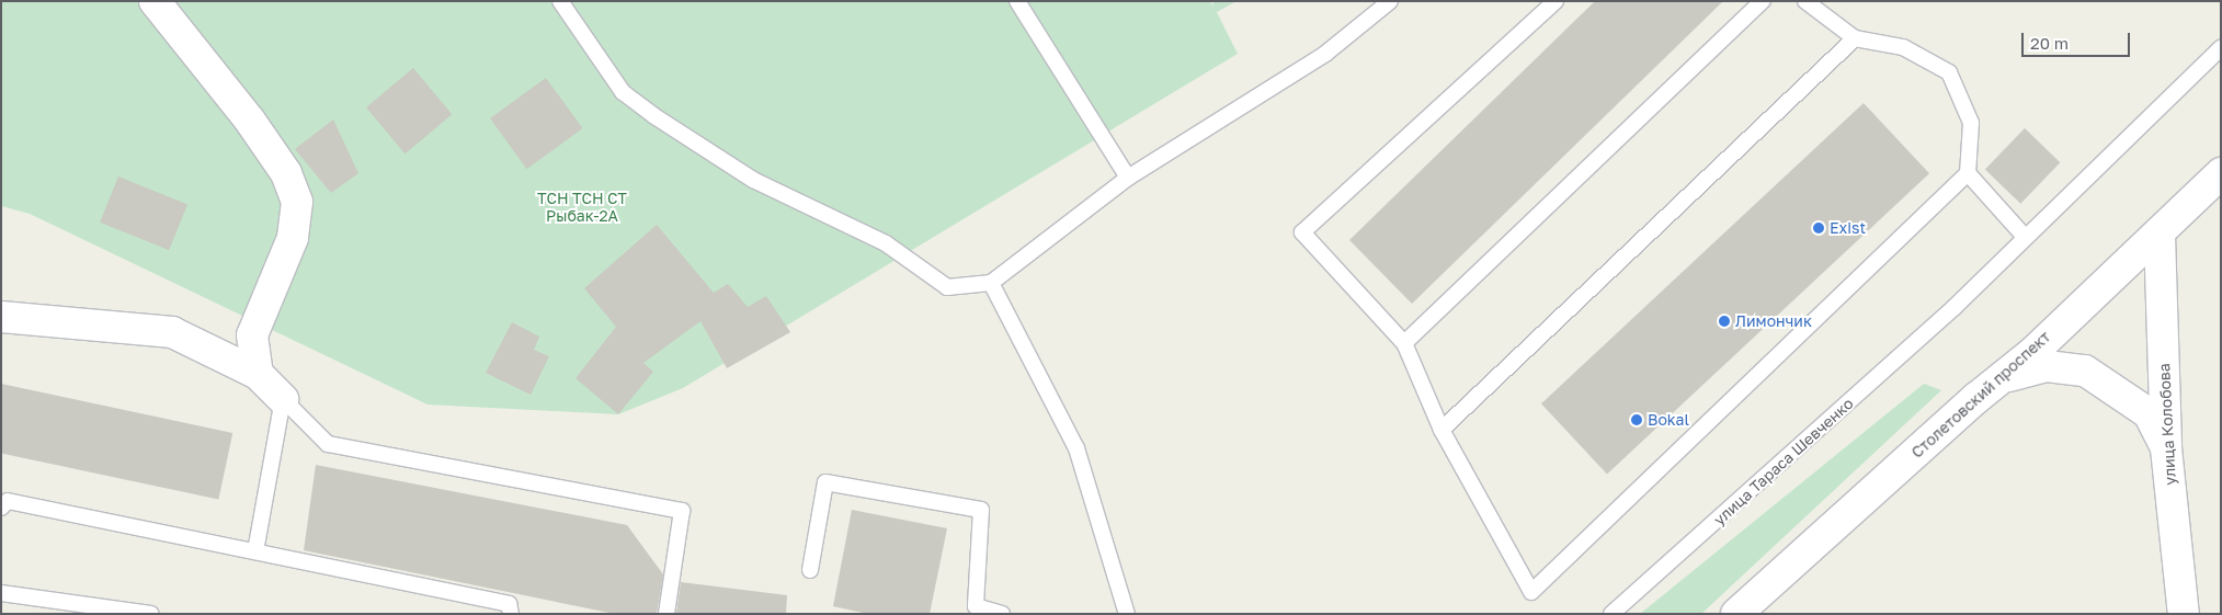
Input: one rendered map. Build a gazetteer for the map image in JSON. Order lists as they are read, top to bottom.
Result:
{
  "streets": {
    "street": ["Столетовский проспект", "улица Колобова"],
    "lane": ["улица Тараса Шевченко"]
  },
  "crossings": [
    ["Столетовский проспект", "улица Колобова"]
  ],
  "parks": ["ТСН ТСН СТ Рыбак-2А"],
  "places": ["Exist", "Лимончик", "Bokal"],
  "scale_bar": "20 m"
}
